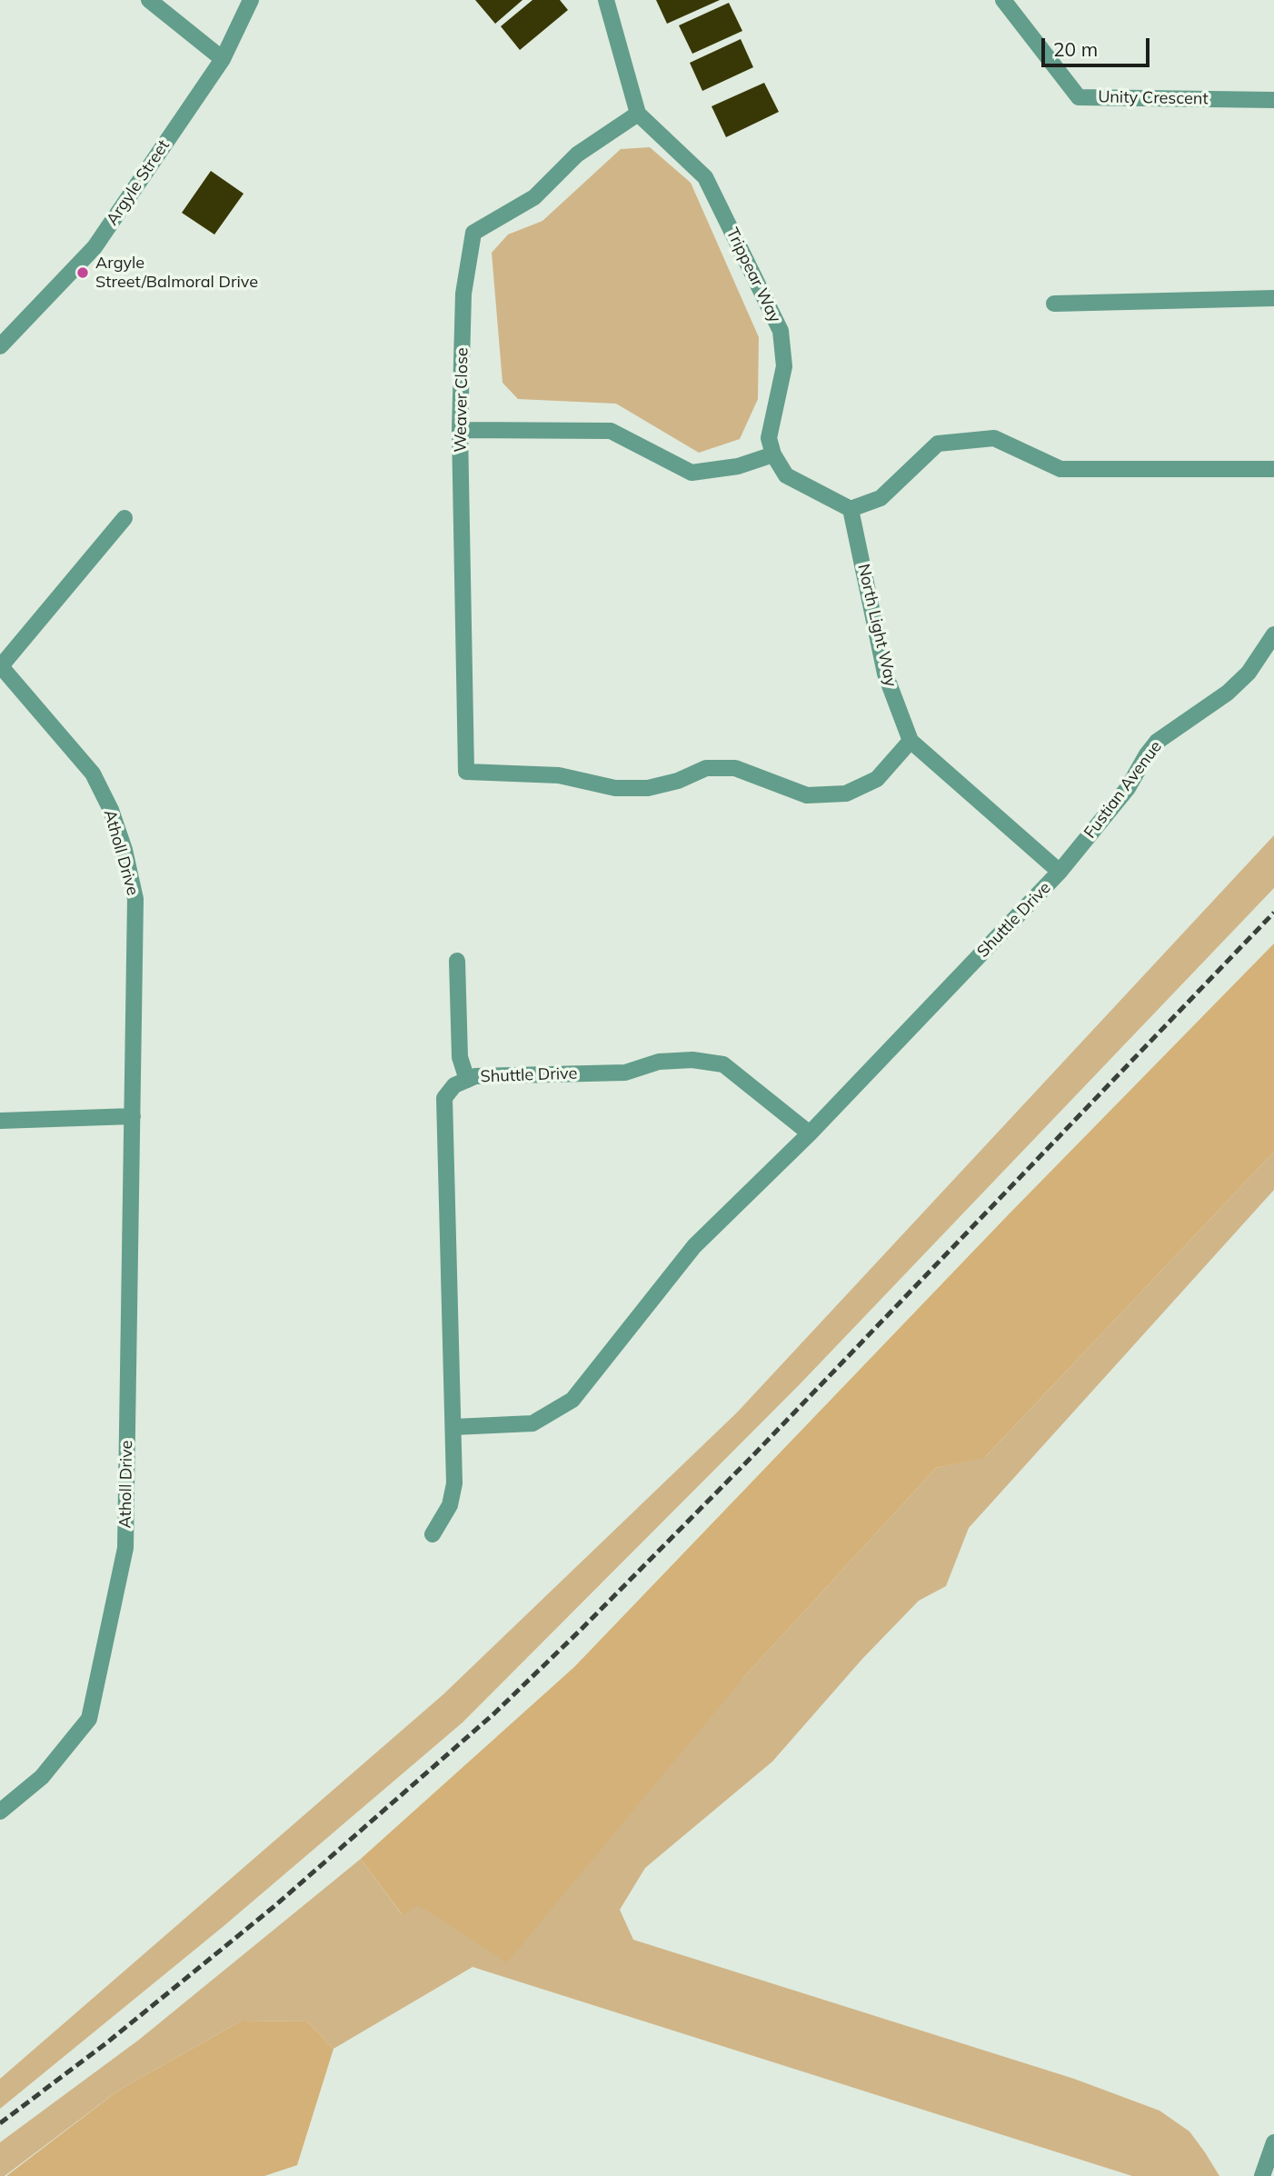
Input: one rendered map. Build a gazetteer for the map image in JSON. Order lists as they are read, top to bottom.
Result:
{
  "streets": {
    "street": [
      "Unity Crescent",
      "Argyle Street",
      "Trippear Way",
      "Weaver Close",
      "North Light Way",
      "Fustian Avenue",
      "Atholl Drive",
      "Shuttle Drive"
    ]
  },
  "crossings": [
    ["Trippear Way", "Weaver Close"],
    ["Weaver Close", "North Light Way"],
    ["North Light Way", "Fustian Avenue"],
    ["North Light Way", "Shuttle Drive"],
    ["Fustian Avenue", "Shuttle Drive"]
  ],
  "places": ["Argyle Street/Balmoral Drive"],
  "scale_bar": "20 m"
}
